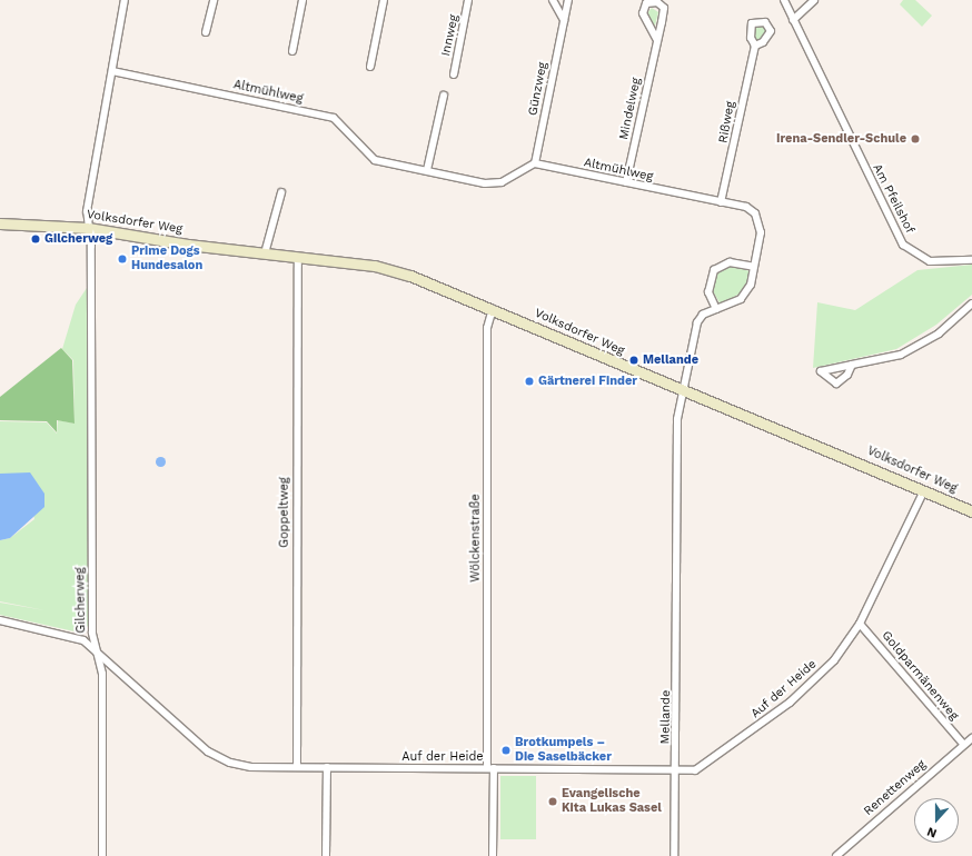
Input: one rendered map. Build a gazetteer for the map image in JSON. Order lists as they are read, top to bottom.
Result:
{
  "streets": {
    "street": [
      "Innweg",
      "Günzweg",
      "Altmühlweg",
      "Mindelweg",
      "Rißweg",
      "Am Pfeilshof",
      "Volksdorfer Weg",
      "Goppeltweg",
      "Wölckenstraße",
      "Gilcherweg",
      "Goldparmänenweg",
      "Auf der Heide",
      "Mellande",
      "Renettenweg"
    ]
  },
  "crossings": [
    ["Günzweg", "Altmühlweg"],
    ["Altmühlweg", "Mindelweg"],
    ["Altmühlweg", "Rißweg"],
    ["Altmühlweg", "Volksdorfer Weg"],
    ["Altmühlweg", "Gilcherweg"],
    ["Altmühlweg", "Mellande"],
    ["Volksdorfer Weg", "Goppeltweg"],
    ["Volksdorfer Weg", "Wölckenstraße"],
    ["Volksdorfer Weg", "Gilcherweg"],
    ["Volksdorfer Weg", "Auf der Heide"],
    ["Volksdorfer Weg", "Mellande"],
    ["Goppeltweg", "Auf der Heide"],
    ["Wölckenstraße", "Auf der Heide"],
    ["Gilcherweg", "Auf der Heide"],
    ["Goldparmänenweg", "Auf der Heide"],
    ["Goldparmänenweg", "Renettenweg"],
    ["Auf der Heide", "Mellande"]
  ],
  "places": [
    "Irena-Sendler-Schule",
    "Gilcherweg",
    "Prime Dogs Hundesalon",
    "Mellande",
    "Gärtnerei Finder",
    "Brotkumpels – Die Saselbäcker",
    "Evangelische Kita Lukas Sasel"
  ],
  "north": "bottom"
}
